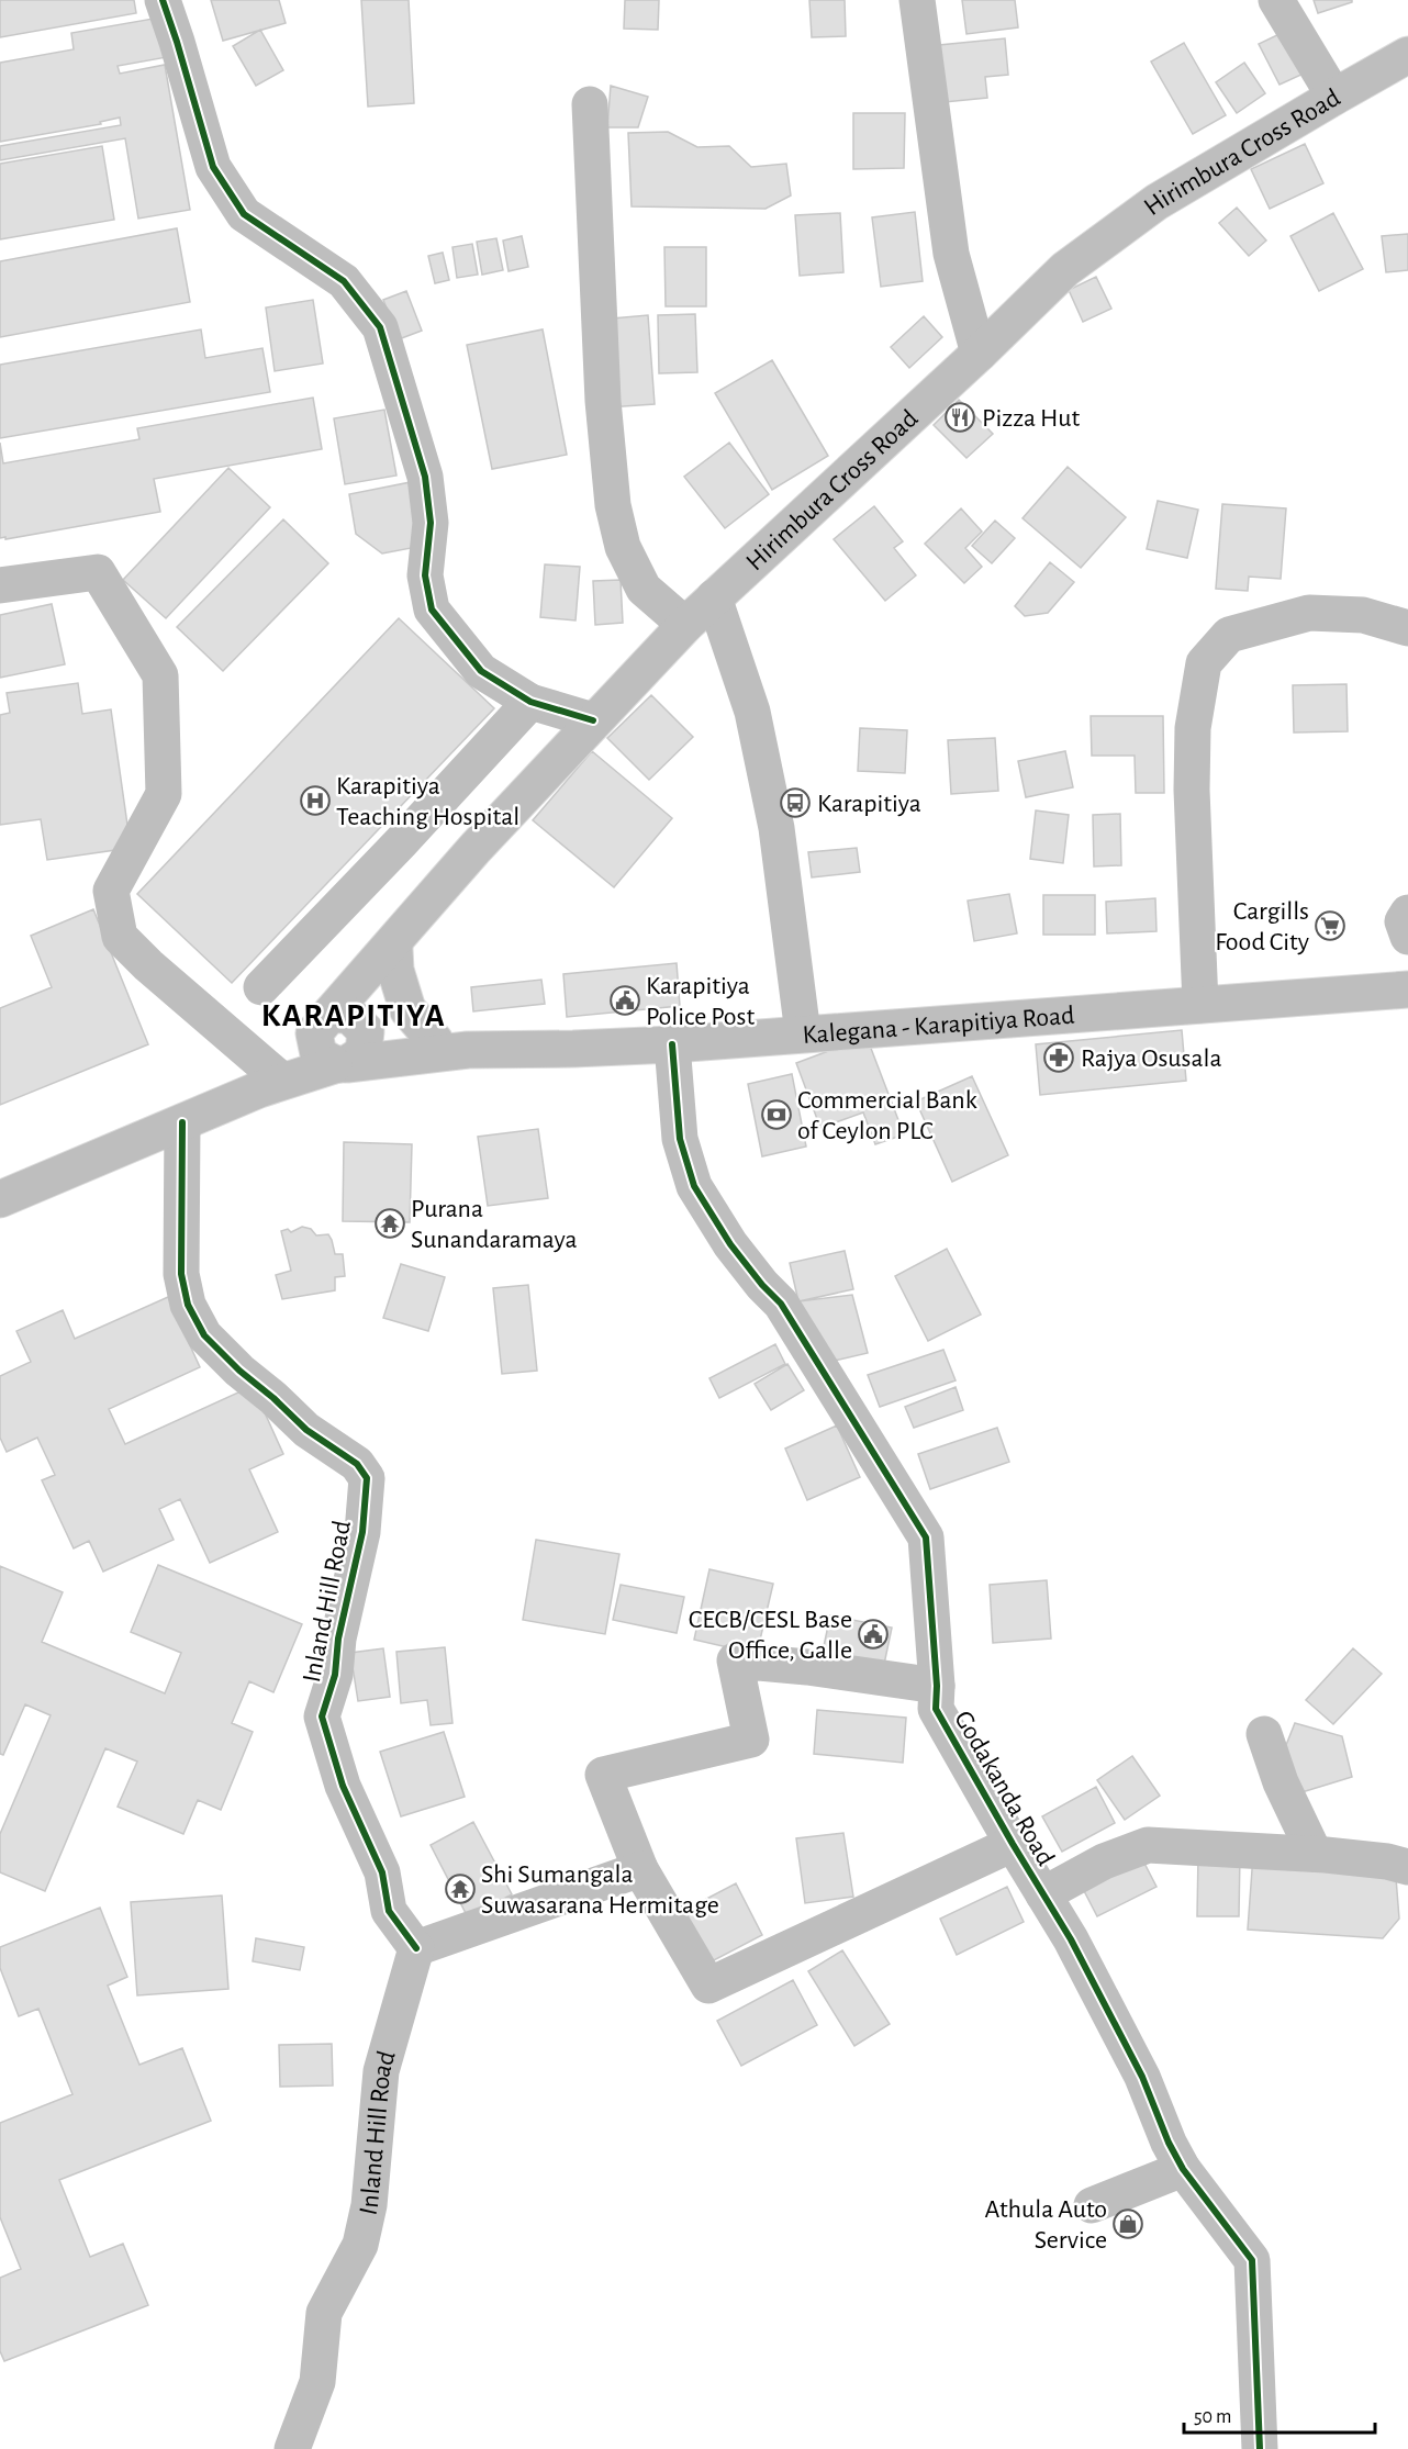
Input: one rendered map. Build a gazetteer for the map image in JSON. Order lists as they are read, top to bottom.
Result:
{
  "streets": {
    "street": [
      "Hirimbura Cross Road",
      "Kalegana - Karapitiya Road",
      "Inland Hill Road",
      "Godakanda Road"
    ]
  },
  "crossings": [
    ["Hirimbura Cross Road", "Kalegana - Karapitiya Road"],
    ["Kalegana - Karapitiya Road", "Inland Hill Road"],
    ["Kalegana - Karapitiya Road", "Godakanda Road"]
  ],
  "districts": ["KARAPITIYA"],
  "places": {
    "restaurant": ["Pizza Hut"],
    "hospital": ["Karapitiya Teaching Hospital"],
    "bus stop": ["Karapitiya"],
    "supermarket": ["Cargills Food City"],
    "public building": ["Karapitiya Police Post", "CECB/CESL Base Office, Galle"],
    "pharmacy": ["Rajya Osusala"],
    "bank": ["Commercial Bank of Ceylon PLC"],
    "temple": ["Purana Sunandaramaya", "Shi Sumangala Suwasarana Hermitage"],
    "shop": ["Athula Auto Service"]
  },
  "scale_bar": "50 m"
}
